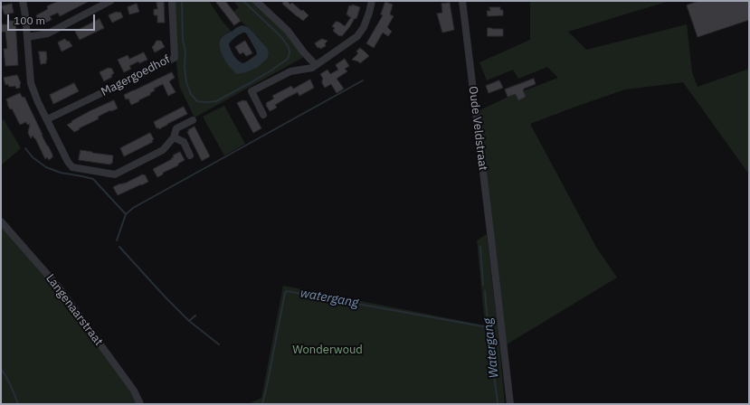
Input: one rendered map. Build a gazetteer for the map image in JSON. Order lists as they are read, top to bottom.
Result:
{
  "streets": {
    "street": ["Magergoedhof", "Oude Veldstraat", "Langenaarstraat"]
  },
  "water": ["watergang", "Watergang"],
  "parks": ["Wonderwoud"],
  "scale_bar": "100 m"
}
